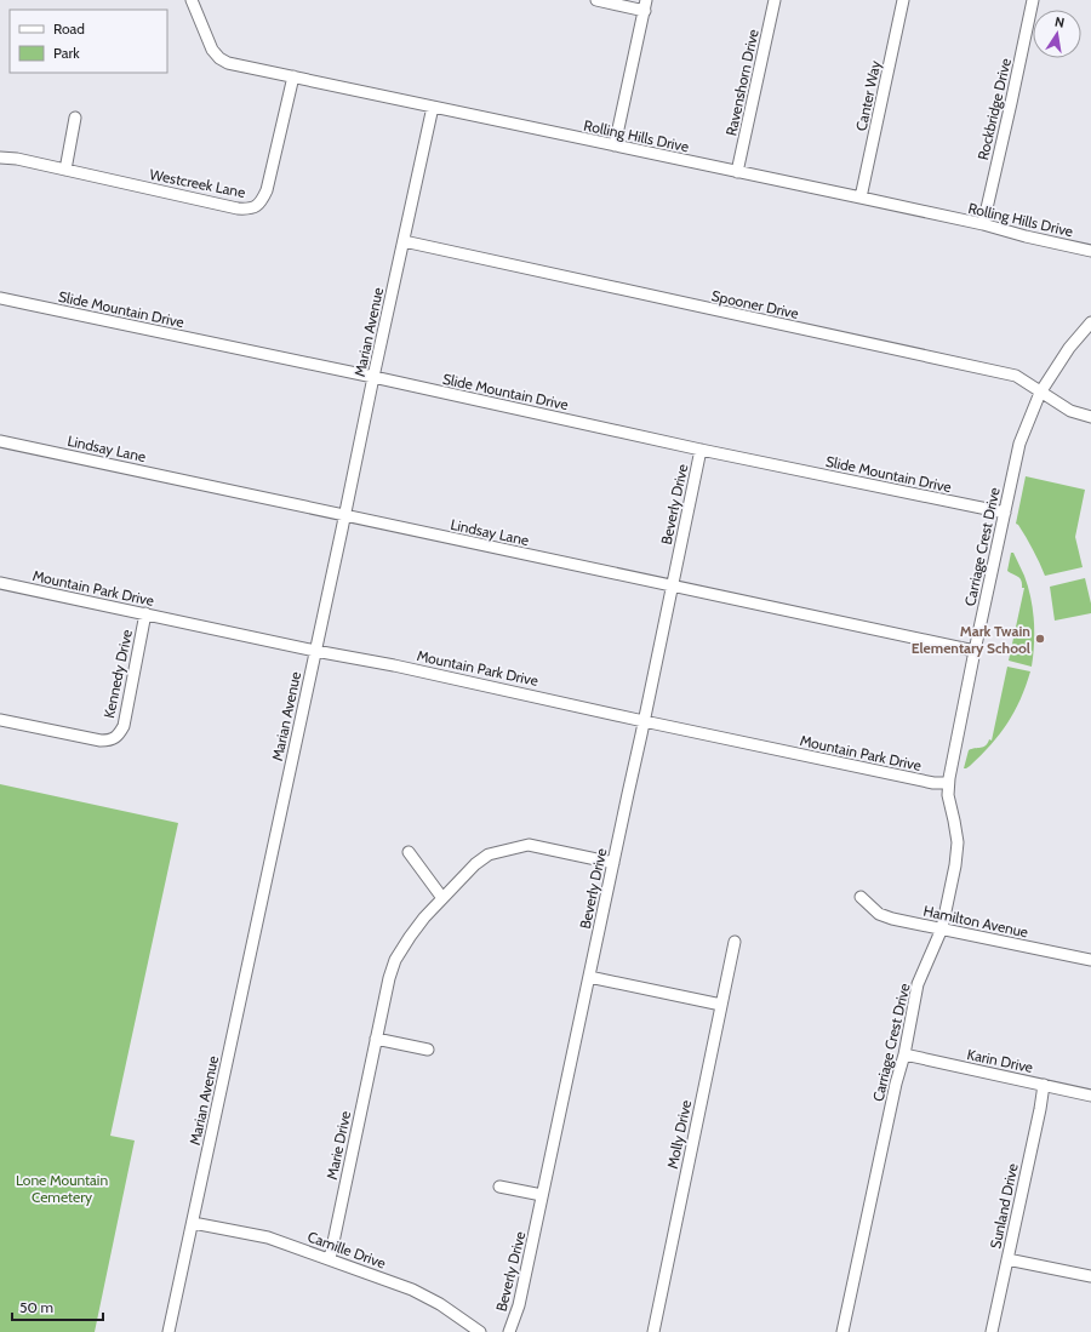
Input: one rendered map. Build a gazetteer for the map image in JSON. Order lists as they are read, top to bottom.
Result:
{
  "streets": {
    "street": [
      "Ravenshorn Drive",
      "Canter Way",
      "Rockbridge Drive",
      "Rolling Hills Drive",
      "Westcreek Lane",
      "Spooner Drive",
      "Slide Mountain Drive",
      "Marian Avenue",
      "Lindsay Lane",
      "Beverly Drive",
      "Carriage Crest Drive",
      "Mountain Park Drive",
      "Kennedy Drive",
      "Hamilton Avenue",
      "Karin Drive",
      "Molly Drive",
      "Marie Drive",
      "Sunland Drive",
      "Camille Drive"
    ]
  },
  "crossings": [
    ["Ravenshorn Drive", "Rolling Hills Drive"],
    ["Canter Way", "Rolling Hills Drive"],
    ["Rockbridge Drive", "Rolling Hills Drive"],
    ["Rolling Hills Drive", "Westcreek Lane"],
    ["Rolling Hills Drive", "Marian Avenue"],
    ["Spooner Drive", "Marian Avenue"],
    ["Spooner Drive", "Carriage Crest Drive"],
    ["Slide Mountain Drive", "Marian Avenue"],
    ["Slide Mountain Drive", "Beverly Drive"],
    ["Slide Mountain Drive", "Carriage Crest Drive"],
    ["Marian Avenue", "Lindsay Lane"],
    ["Marian Avenue", "Mountain Park Drive"],
    ["Marian Avenue", "Camille Drive"],
    ["Lindsay Lane", "Beverly Drive"],
    ["Lindsay Lane", "Carriage Crest Drive"],
    ["Beverly Drive", "Mountain Park Drive"],
    ["Beverly Drive", "Marie Drive"],
    ["Carriage Crest Drive", "Mountain Park Drive"],
    ["Carriage Crest Drive", "Hamilton Avenue"],
    ["Carriage Crest Drive", "Karin Drive"],
    ["Mountain Park Drive", "Kennedy Drive"],
    ["Karin Drive", "Sunland Drive"],
    ["Marie Drive", "Camille Drive"]
  ],
  "parks": ["Lone Mountain Cemetery"],
  "places": ["Mark Twain Elementary School"],
  "legend": ["Road", "Park"],
  "scale_bar": "50 m",
  "north": "top"
}
